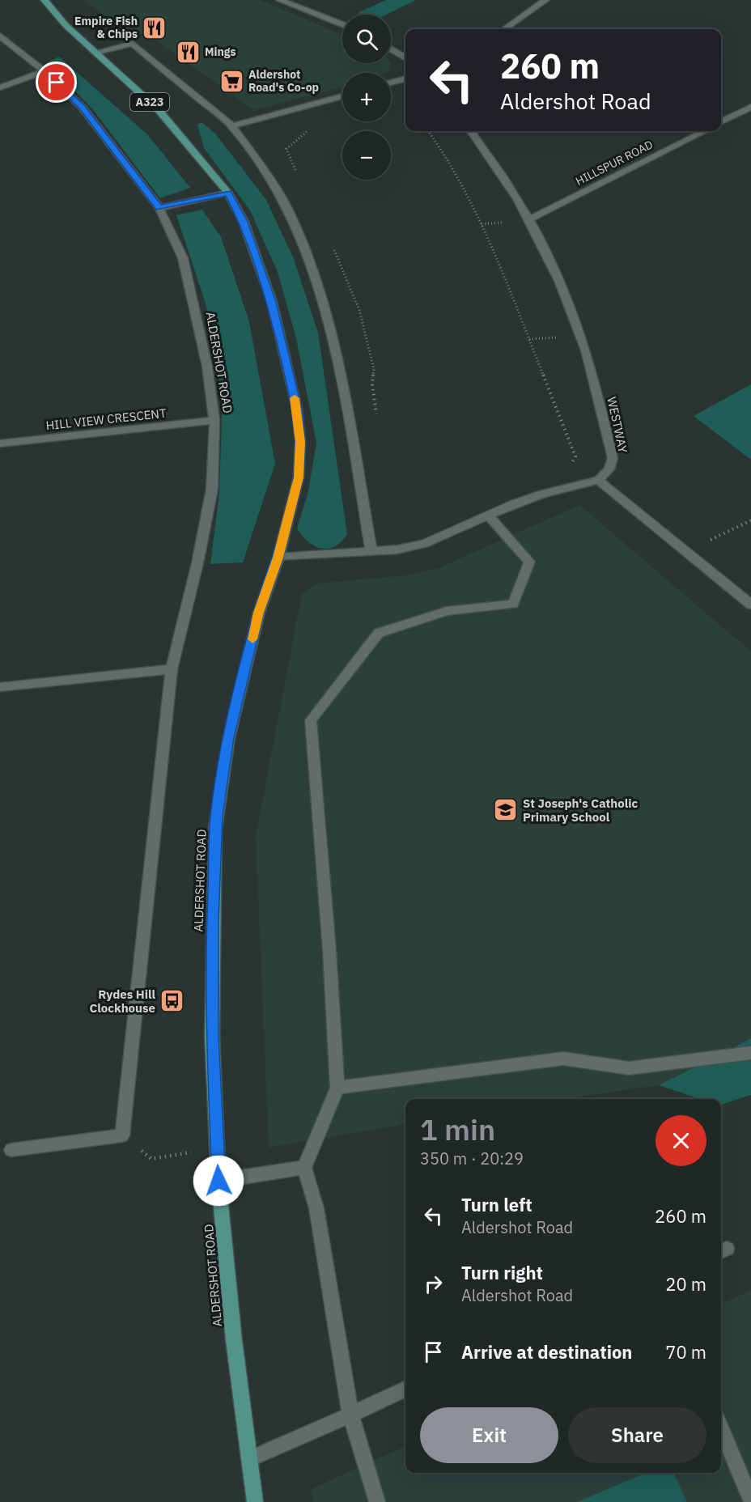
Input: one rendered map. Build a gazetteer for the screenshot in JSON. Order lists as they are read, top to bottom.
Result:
{
  "streets": {
    "main road": ["A323", "ALDERSHOT ROAD"],
    "street": ["HILLSPUR ROAD", "HILL VIEW CRESCENT", "WESTWAY"]
  },
  "crossings": [
    ["HILLSPUR ROAD", "WESTWAY"],
    ["ALDERSHOT ROAD", "HILL VIEW CRESCENT"]
  ],
  "places": {
    "restaurant": ["Empire Fish & Chips", "Mings"],
    "supermarket": ["Aldershot Road's Co-op"],
    "school or university": ["St Joseph's Catholic Primary School"],
    "bus stop": ["Rydes Hill Clockhouse"]
  },
  "page": {
    "map_buttons": ["+", "−"],
    "turn": ["260 m", "Aldershot Road"],
    "heading": ["1 min", "350 m · 20:29"],
    "list": [
      {
        "name": "Turn left",
        "note": "Aldershot Road",
        "value": "260 m"
      },
      {
        "name": "Turn right",
        "note": "Aldershot Road",
        "value": "20 m"
      },
      {
        "name": "Arrive at destination",
        "value": "70 m"
      }
    ],
    "buttons": ["Exit", "Share"]
  }
}
